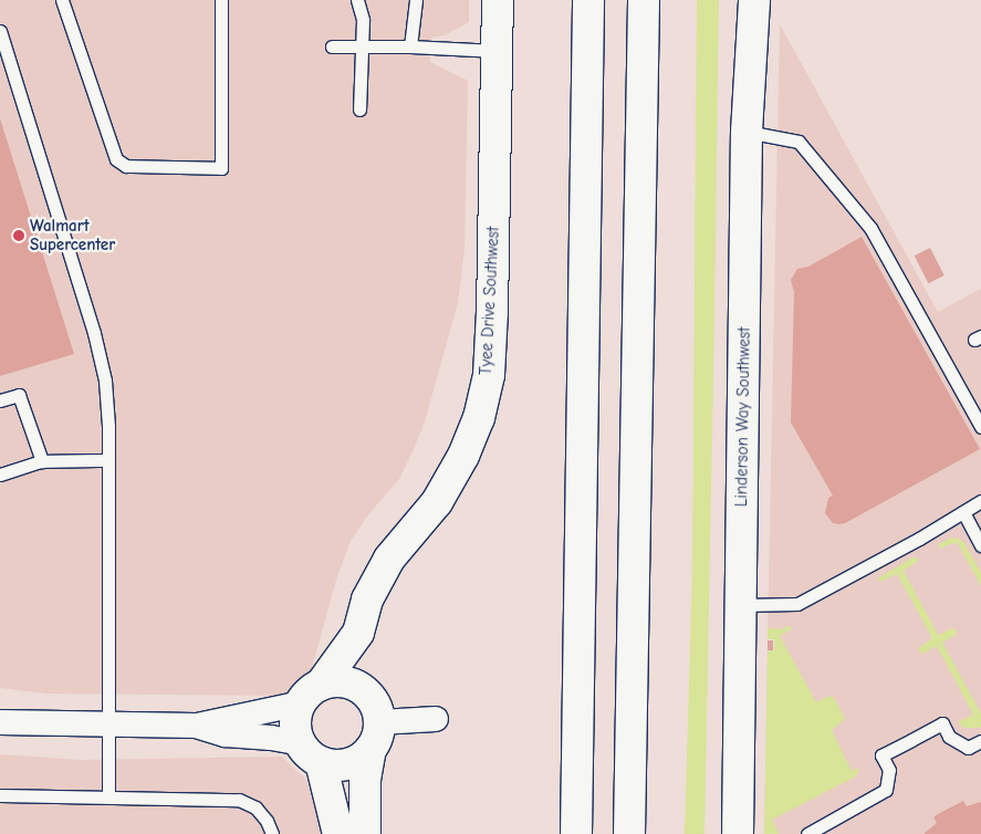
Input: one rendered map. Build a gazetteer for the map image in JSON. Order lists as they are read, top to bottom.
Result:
{
  "streets": {
    "main road": ["Tyee Drive Southwest", "Linderson Way Southwest"]
  },
  "places": ["Walmart Supercenter"]
}
